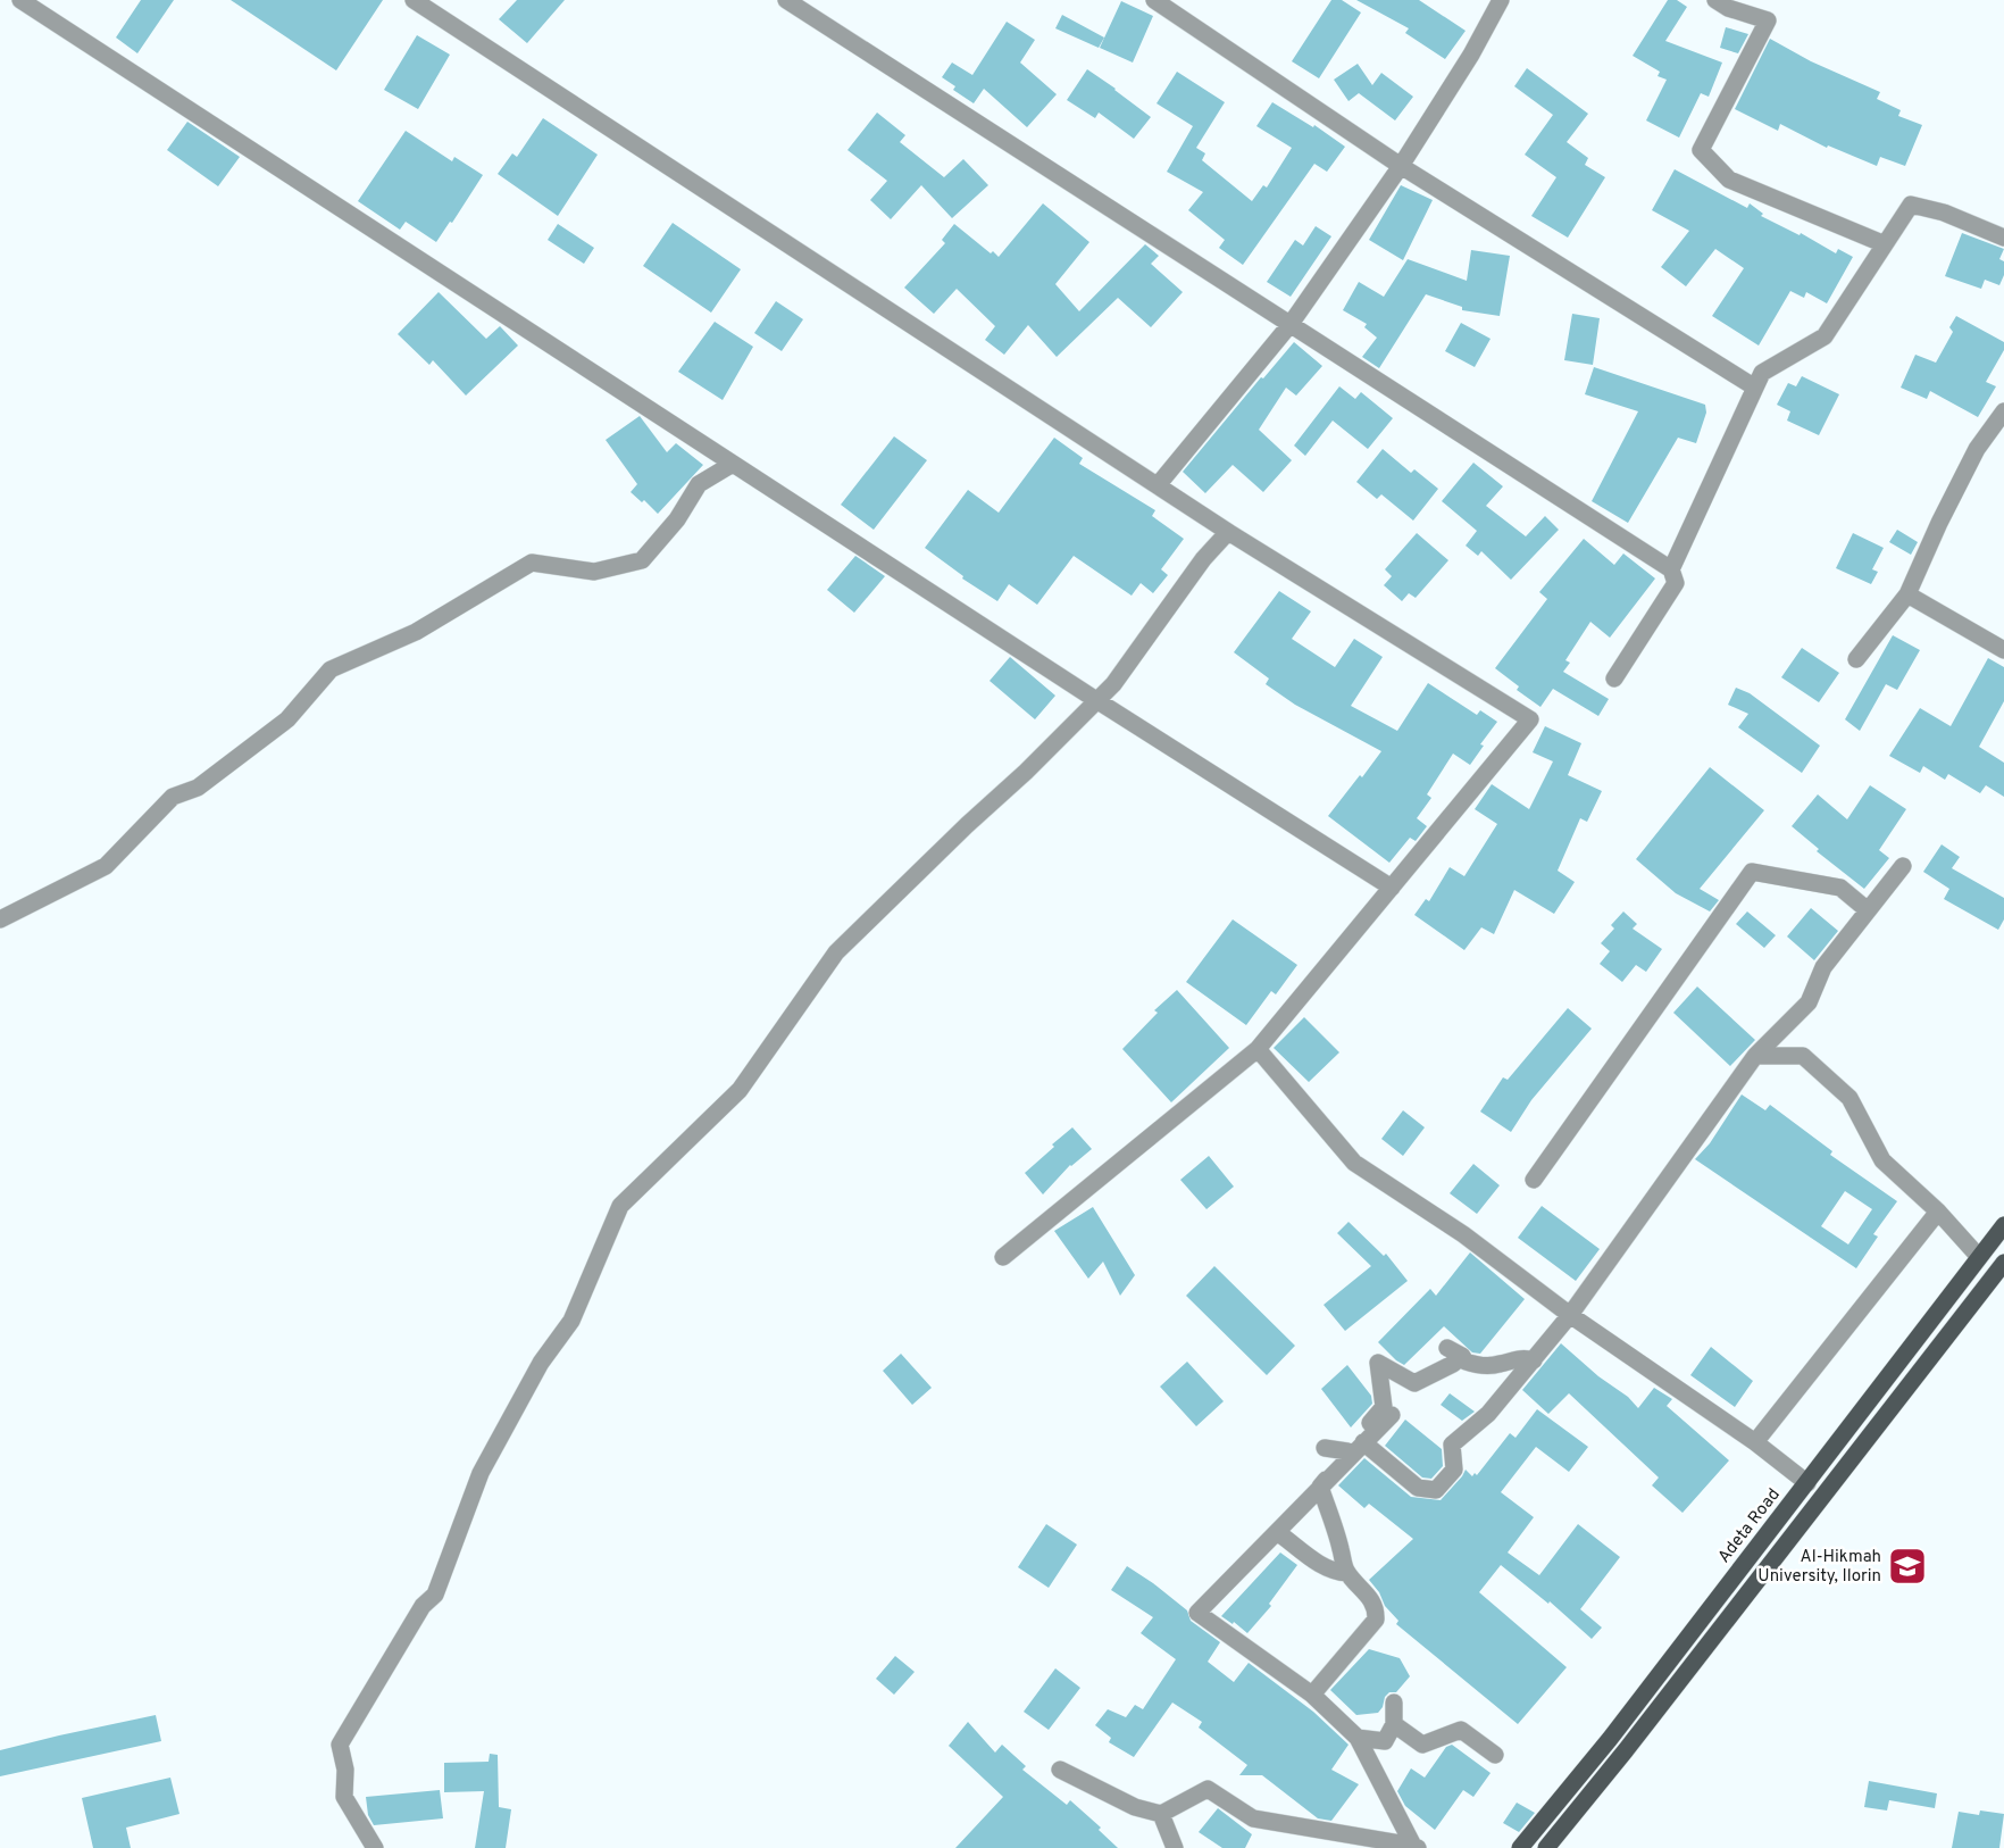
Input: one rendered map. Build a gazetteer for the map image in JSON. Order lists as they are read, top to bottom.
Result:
{
  "streets": {
    "main road": ["Adeta Road"]
  },
  "places": {
    "school or university": ["Al-Hikmah University, Ilorin"]
  }
}
